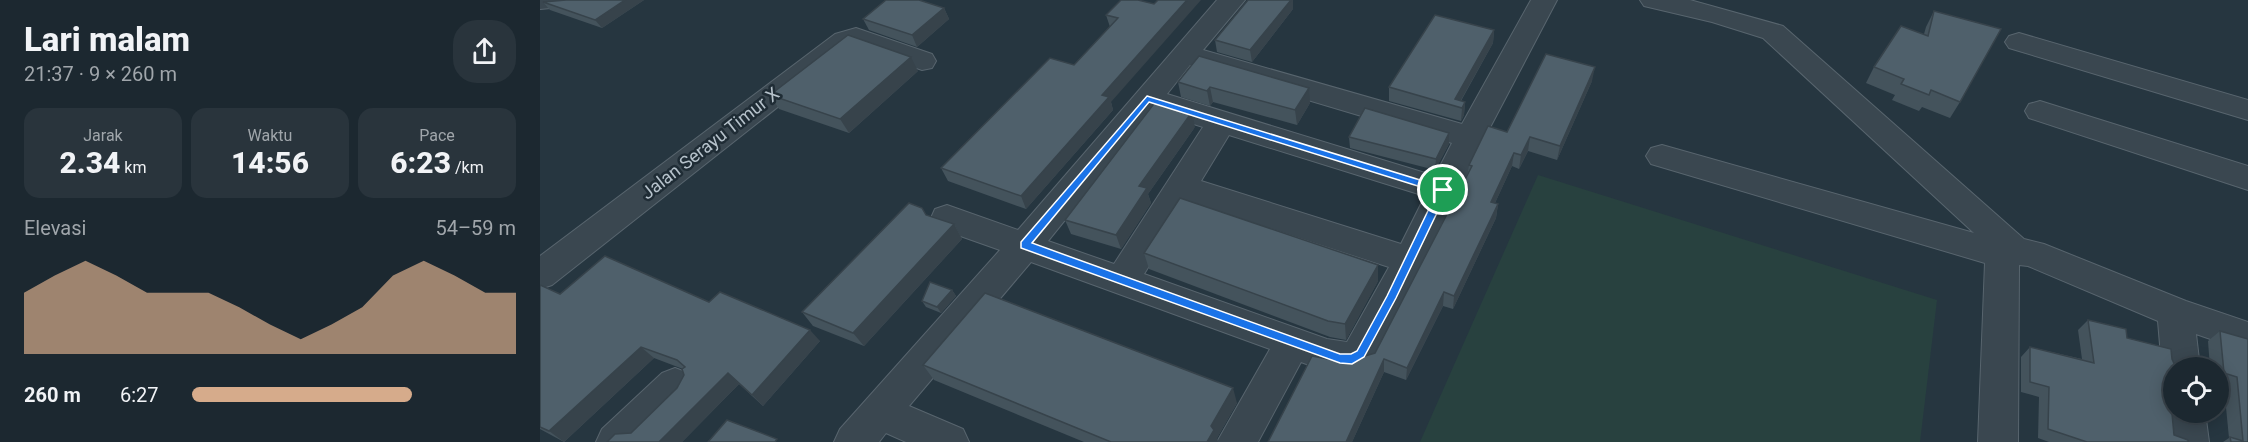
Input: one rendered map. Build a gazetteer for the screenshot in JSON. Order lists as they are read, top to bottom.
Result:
{
  "streets": {
    "street": ["Jalan Serayu Timur X"]
  },
  "page": {
    "heading": ["Lari malam", "21:37 · 9 × 260 m"],
    "stats": [
      ["Jarak", "2.34 km"],
      ["Waktu", "14:56"],
      ["Pace", "6:23 /km"]
    ],
    "chart": ["Elevasi", "54–59 m"],
    "list": [
      {
        "name": "260 m",
        "note": "6:27"
      }
    ]
  }
}
